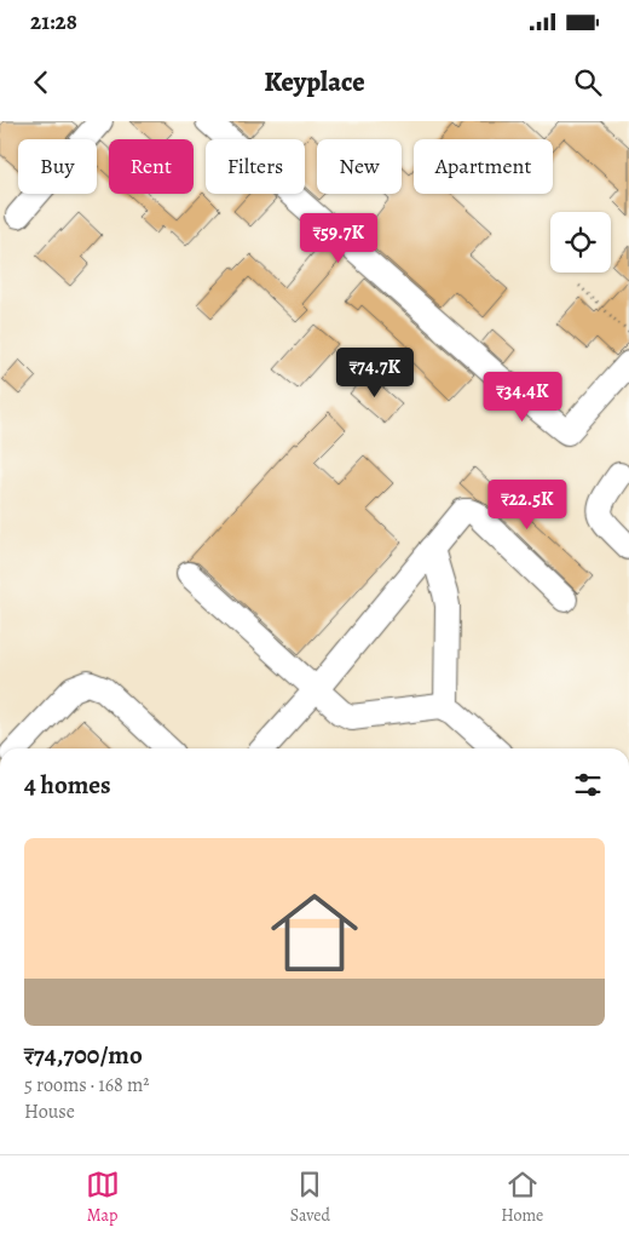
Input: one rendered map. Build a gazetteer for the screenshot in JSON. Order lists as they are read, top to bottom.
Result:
{
  "page": {
    "status": "21:28",
    "header": "Keyplace",
    "chip": [
      "Buy",
      "Rent",
      "Filters",
      "New",
      "Apartment"
    ],
    "price": [
      "₹59.7K",
      "₹74.7K",
      "₹34.4K",
      "₹22.5K"
    ],
    "heading": "4 homes",
    "list": [
      {
        "name": "₹74,700/mo",
        "note": "5 rooms · 168 m² · House"
      }
    ],
    "tabs": ["Map", "Saved", "Home"]
  }
}
